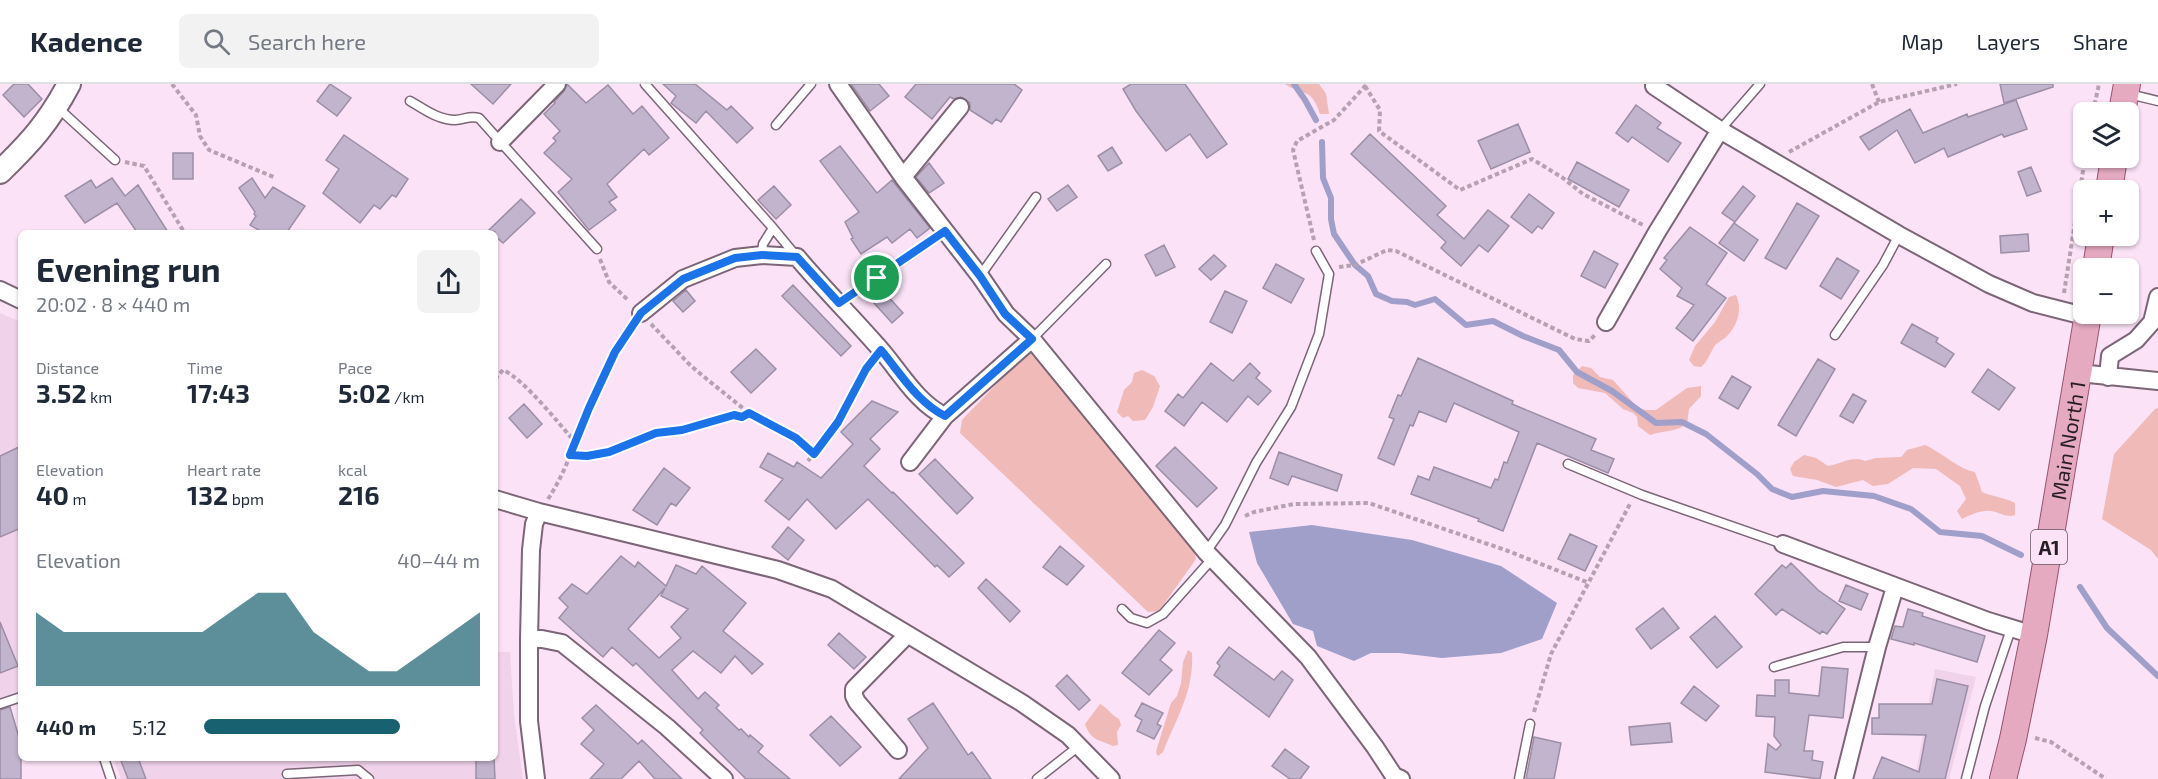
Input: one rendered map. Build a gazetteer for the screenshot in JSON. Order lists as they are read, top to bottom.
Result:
{
  "streets": {
    "main road": ["Main North 1", "A1"]
  },
  "page": {
    "header": "Kadence",
    "search": "Search here",
    "nav": ["Map", "Layers", "Share"],
    "map_buttons": ["+", "−"],
    "heading": ["Evening run", "20:02 · 8 × 440 m"],
    "stats": [
      ["Distance", "3.52 km"],
      ["Time", "17:43"],
      ["Pace", "5:02 /km"],
      ["Elevation", "40 m"],
      ["Heart rate", "132 bpm"],
      ["kcal", "216"]
    ],
    "chart": ["Elevation", "40–44 m"],
    "list": [
      {
        "name": "440 m",
        "note": "5:12"
      }
    ]
  }
}
